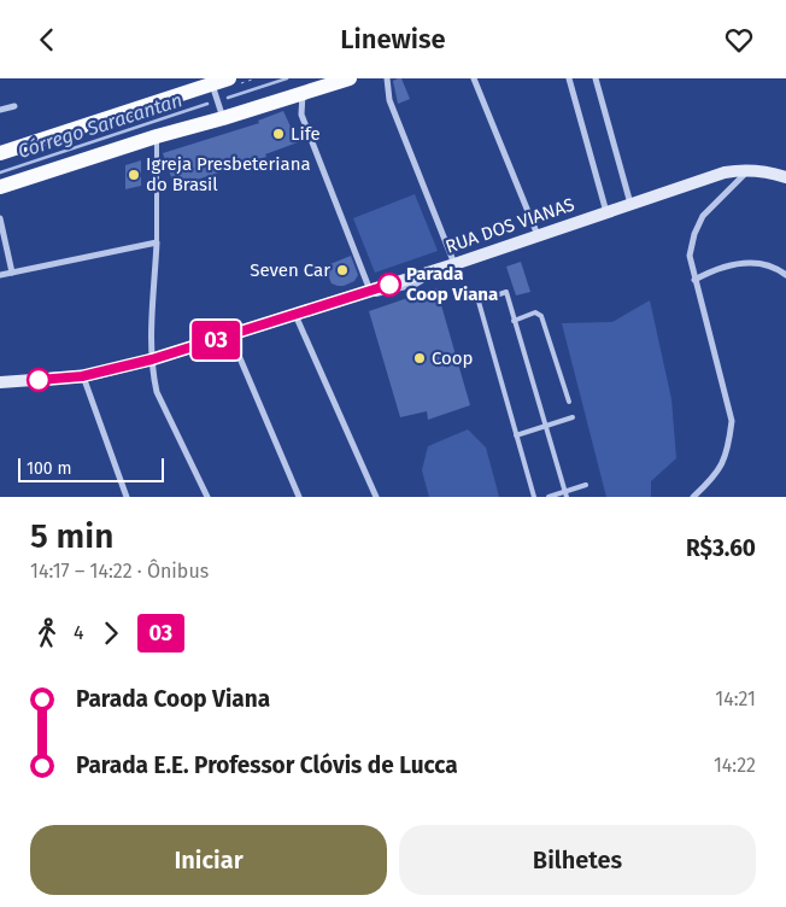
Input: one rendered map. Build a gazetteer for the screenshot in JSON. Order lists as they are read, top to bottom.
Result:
{
  "streets": {
    "street": ["RUA DOS VIANAS"]
  },
  "water": ["Córrego Saracantan"],
  "places": [
    "Life",
    "Igreja Presbeteriana do Brasil",
    "Seven Car",
    "Parada Coop Viana",
    "Coop"
  ],
  "lines": ["bus line 03"],
  "scale_bar": "100 m",
  "page": {
    "header": "Linewise",
    "on_map": "03",
    "scale": "100 m",
    "heading": ["5 min", "14:17 – 14:22 · Ônibus", "R$3.60"],
    "legs": ["4", "03"],
    "list": [
      {
        "name": "Parada Coop Viana",
        "value": "14:21"
      },
      {
        "name": "Parada E.E. Professor Clóvis de Lucca",
        "value": "14:22"
      }
    ],
    "buttons": ["Iniciar", "Bilhetes"]
  }
}
